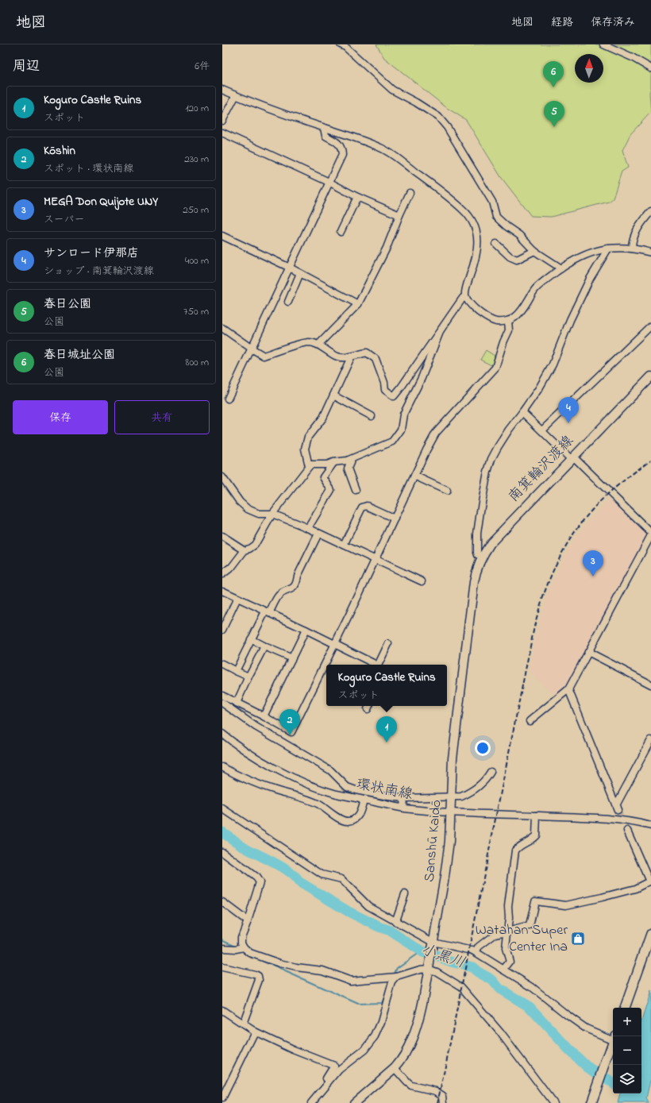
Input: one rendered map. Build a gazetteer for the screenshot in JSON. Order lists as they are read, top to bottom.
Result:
{
  "streets": {
    "main road": ["南箕輪沢渡線", "Sanshū Kaidō"],
    "street": ["環状南線"]
  },
  "crossings": [
    ["南箕輪沢渡線", "Sanshū Kaidō"],
    ["環状南線", "Sanshū Kaidō"]
  ],
  "water": ["小黒川"],
  "places": {
    "shop": ["Watahan Super Center Ina"]
  },
  "north": "top",
  "page": {
    "header": "地図",
    "nav": ["地図", "経路", "保存済み"],
    "heading": ["周辺", "6件"],
    "pins": [
      "6",
      "5",
      "4",
      "3",
      "2",
      "1"
    ],
    "list": [
      {
        "mark": "1",
        "name": "Koguro Castle Ruins",
        "note": "スポット",
        "value": "120 m"
      },
      {
        "mark": "2",
        "name": "Kōshin",
        "note": "スポット · 環状南線",
        "value": "230 m"
      },
      {
        "mark": "3",
        "name": "MEGA Don Quijote UNY",
        "note": "スーパー",
        "value": "250 m"
      },
      {
        "mark": "4",
        "name": "サンロード伊那店",
        "note": "ショップ · 南箕輪沢渡線",
        "value": "400 m"
      },
      {
        "mark": "5",
        "name": "春日公園",
        "note": "公園",
        "value": "750 m"
      },
      {
        "mark": "6",
        "name": "春日城址公園",
        "note": "公園",
        "value": "800 m"
      }
    ],
    "buttons": ["保存", "共有"],
    "popup": ["Koguro Castle Ruins", "スポット"],
    "map_buttons": ["+", "−"]
  }
}
